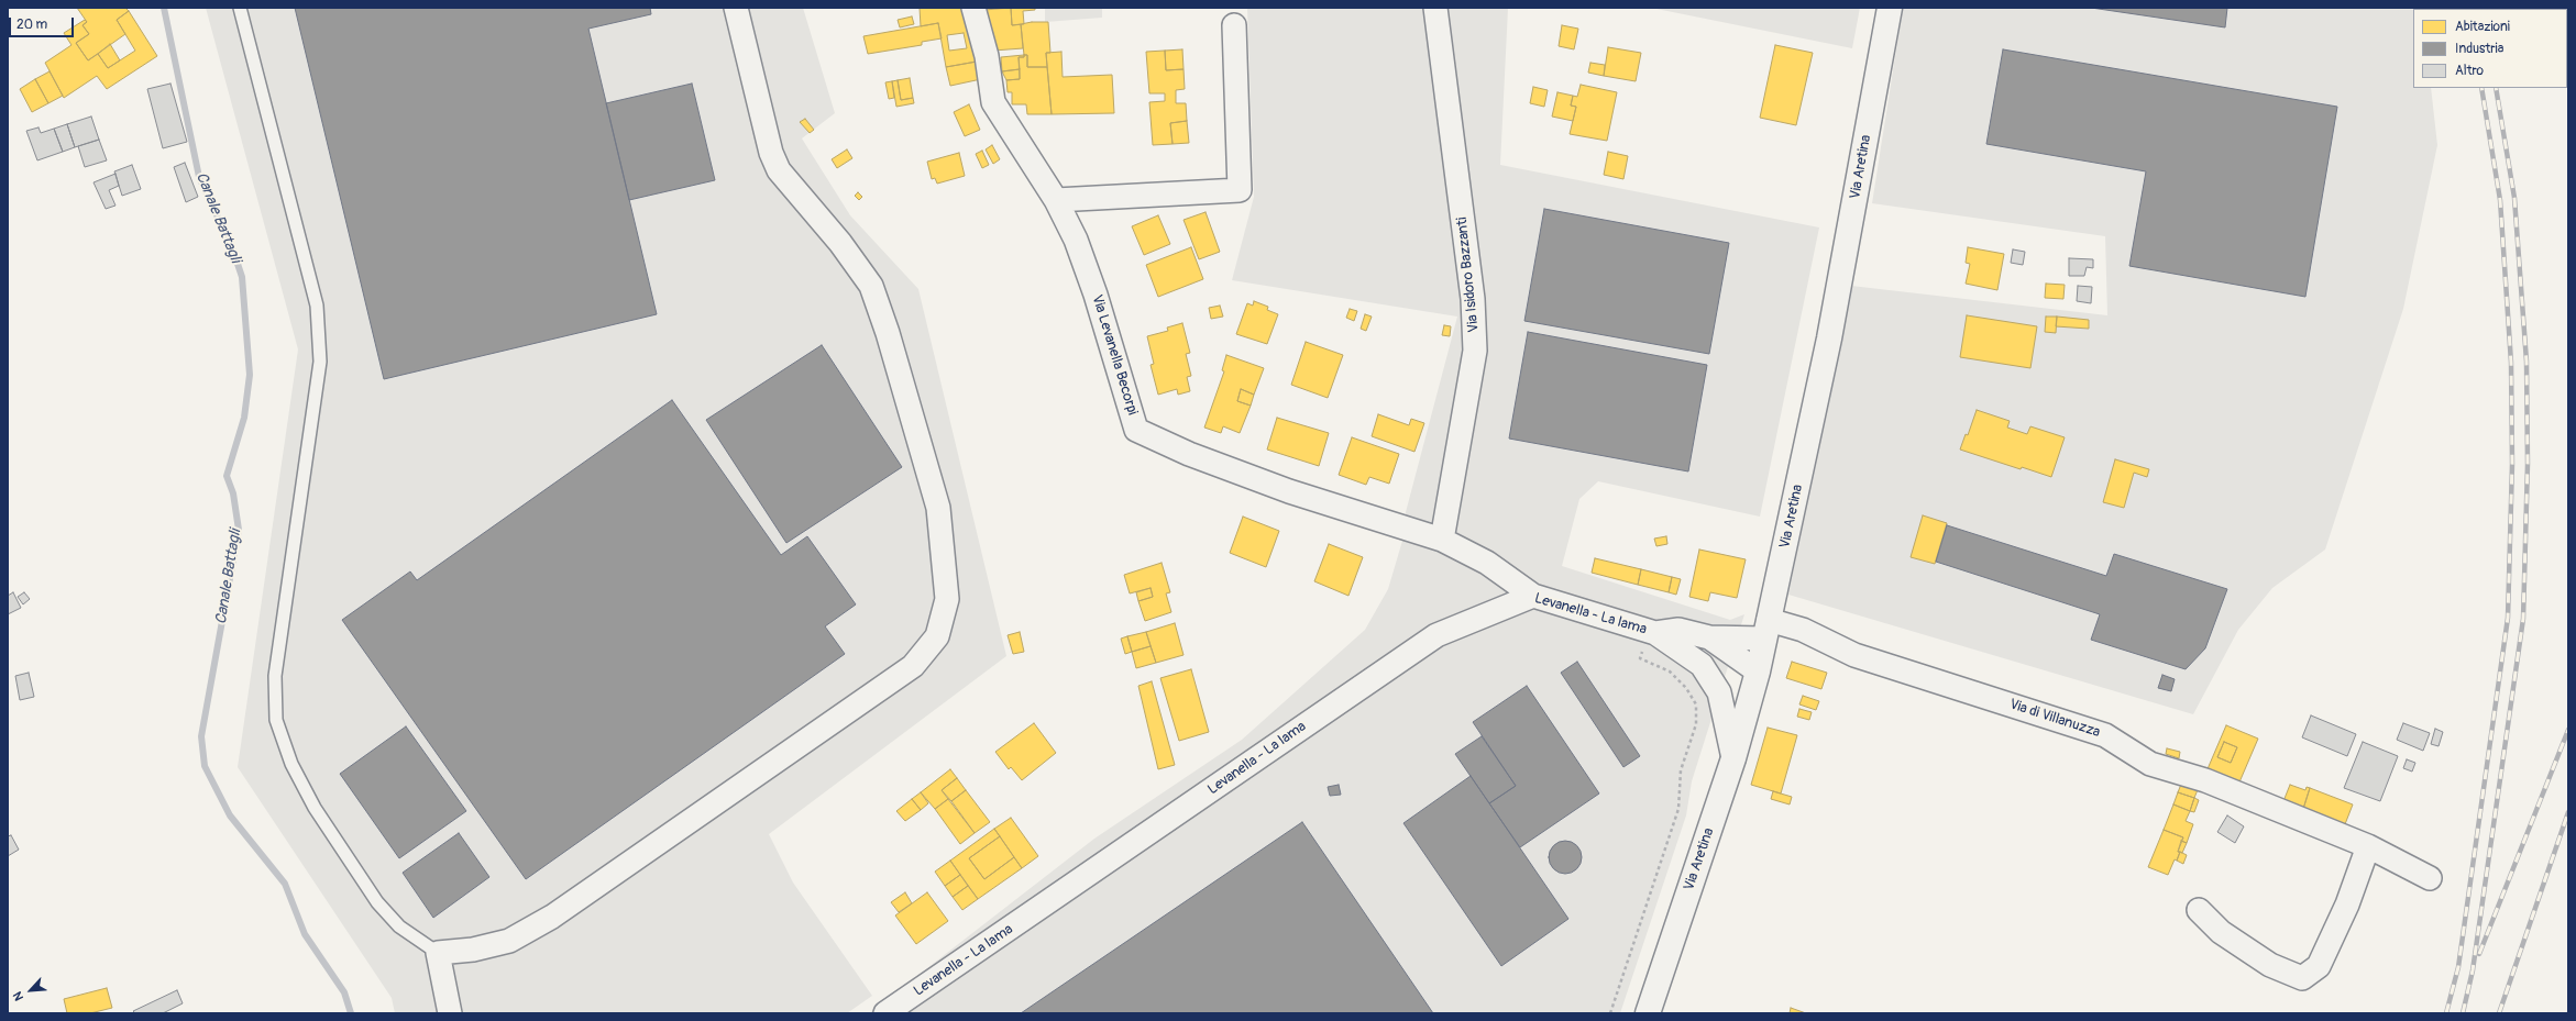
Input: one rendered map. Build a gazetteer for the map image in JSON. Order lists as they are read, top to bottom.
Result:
{
  "streets": {
    "street": [
      "Via Aretina",
      "Via Isidoro Bazzanti",
      "Via Levanella Becorpi",
      "Levanella - La lama",
      "Via di Villanuzza"
    ]
  },
  "crossings": [
    ["Via Aretina", "Via di Villanuzza"],
    ["Via Isidoro Bazzanti", "Via Levanella Becorpi"],
    ["Via Levanella Becorpi", "Levanella - La lama"]
  ],
  "water": ["Canale Battagli"],
  "legend": ["Abitazioni", "Industria", "Altro"],
  "scale_bar": "20 m",
  "north": "bottom left"
}
